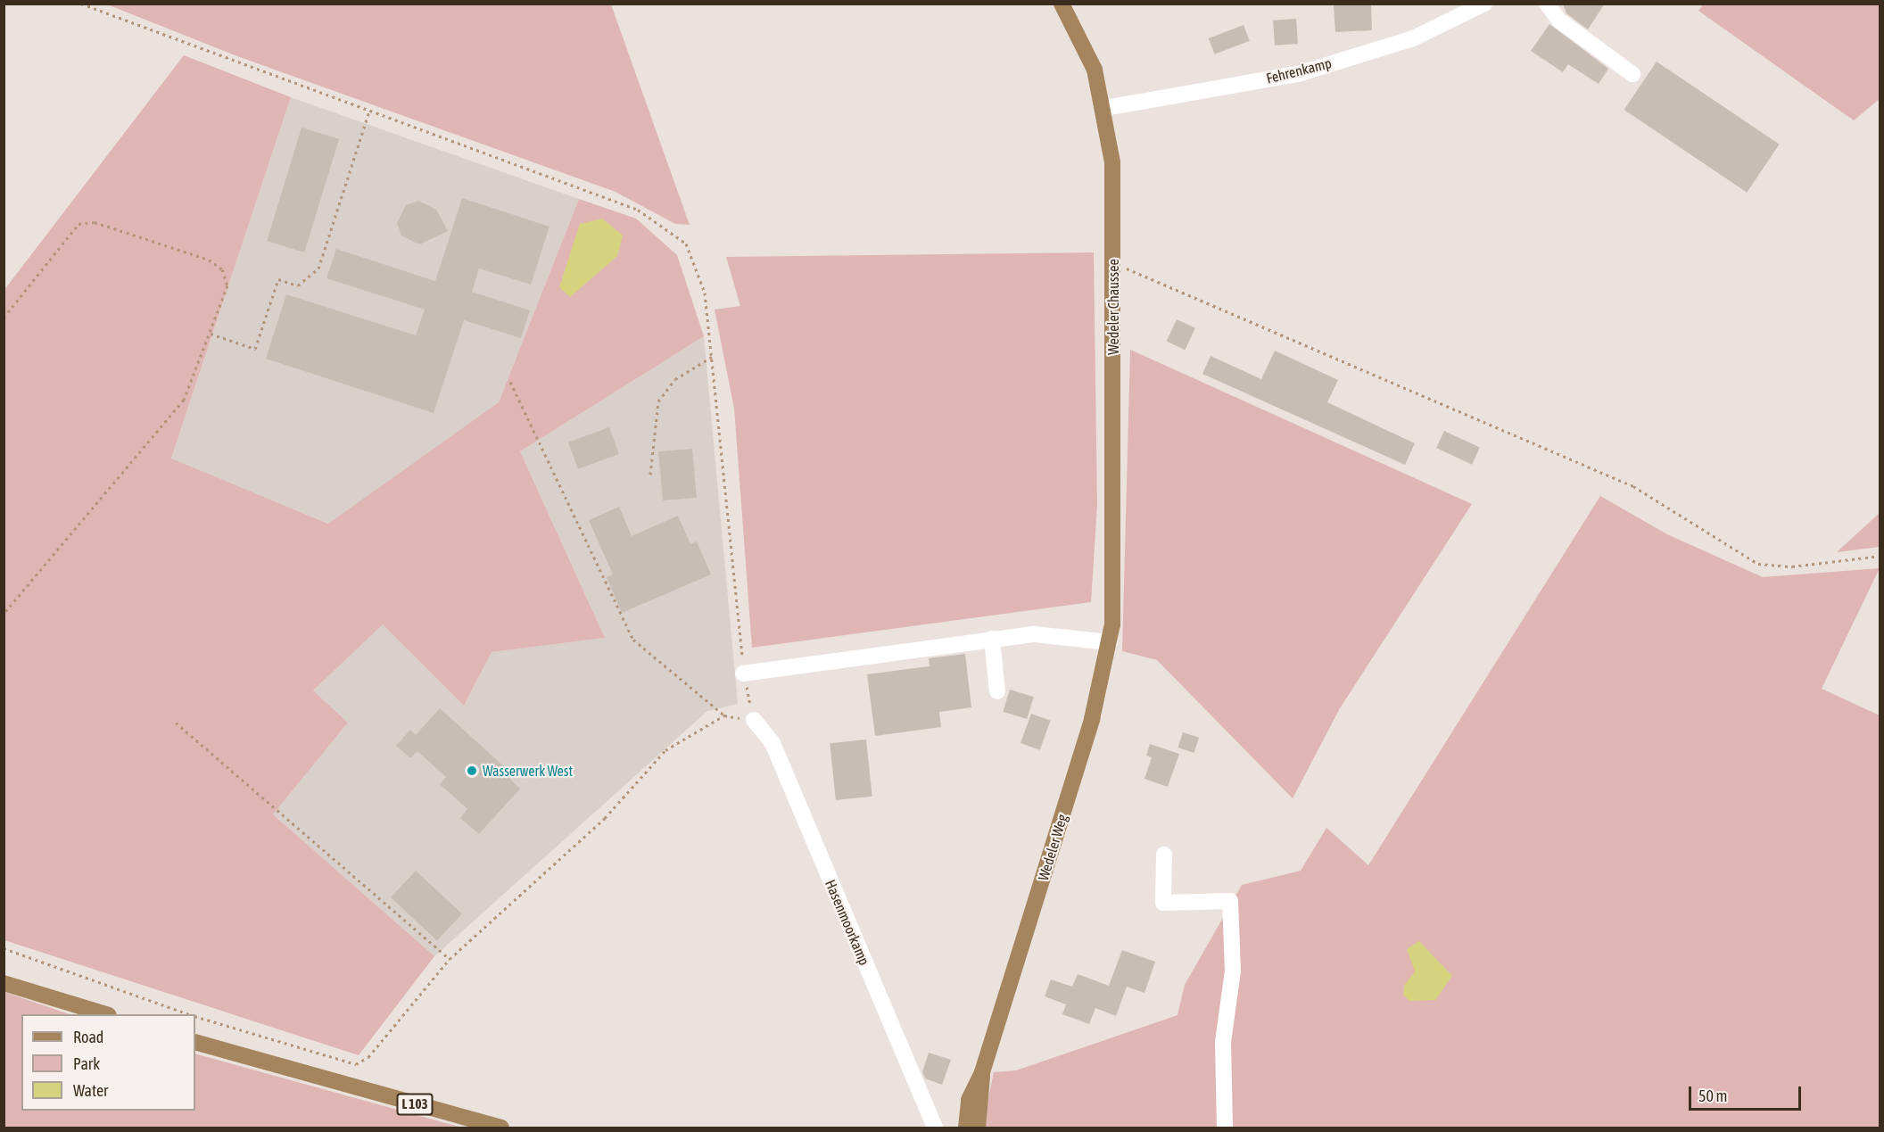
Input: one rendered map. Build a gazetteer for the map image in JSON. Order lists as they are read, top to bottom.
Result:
{
  "streets": {
    "main road": ["Wedeler Chaussee", "Wedeler Weg", "L 103"],
    "street": ["Fehrenkamp", "Hasenmoorkamp"]
  },
  "crossings": [
    ["Fehrenkamp", "Wedeler Chaussee"],
    ["Wedeler Chaussee", "Wedeler Weg"]
  ],
  "places": ["Wasserwerk West"],
  "legend": ["Road", "Park", "Water"],
  "scale_bar": "50 m"
}
